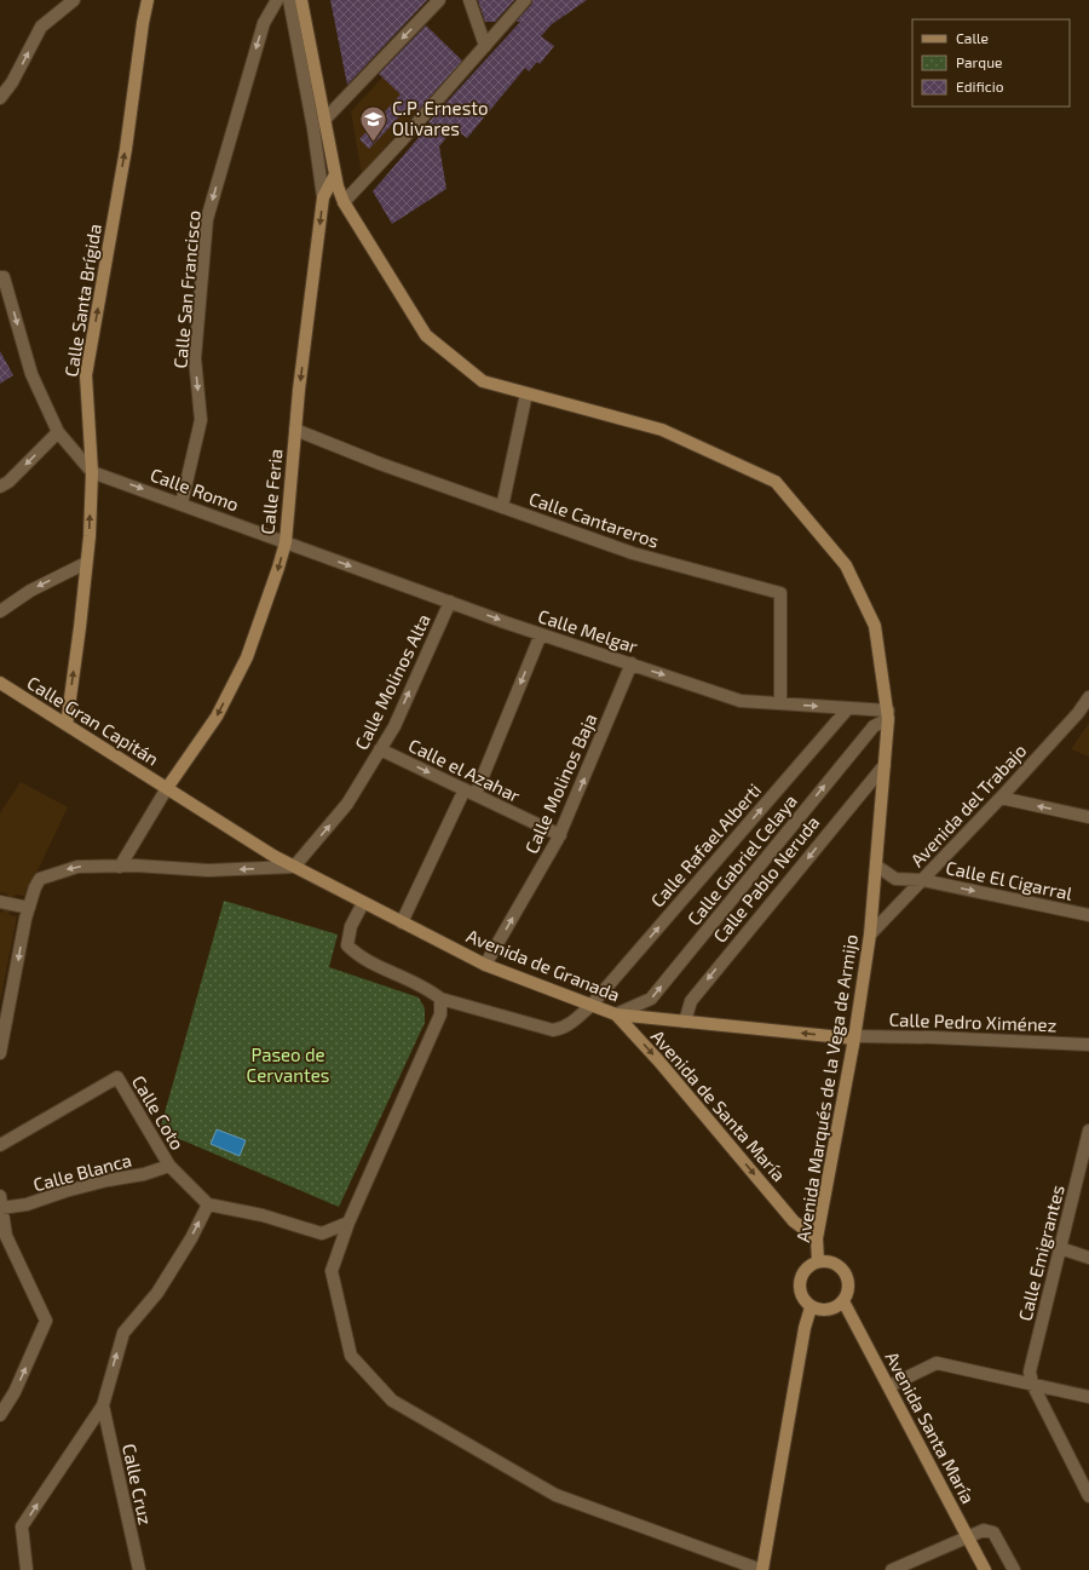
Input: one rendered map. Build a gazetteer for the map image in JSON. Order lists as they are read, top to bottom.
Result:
{
  "streets": {
    "street": [
      "Calle San Francisco",
      "Calle Santa Brígida",
      "Calle Romo",
      "Calle Feria",
      "Calle Cantareros",
      "Calle Melgar",
      "Calle Molinos Alta",
      "Calle Gran Capitán",
      "Calle el Azahar",
      "Calle Molinos Baja",
      "Avenida del Trabajo",
      "Calle Rafael Alberti",
      "Calle Gabriel Celaya",
      "Calle Pablo Neruda",
      "Calle El Cigarral",
      "Avenida de Granada",
      "Calle Pedro Ximénez",
      "Avenida Marqués de la Vega de Armijo",
      "Avenida de Santa María",
      "Calle Coto",
      "Calle Blanca",
      "Calle Emigrantes",
      "Avenida Santa María",
      "Calle Cruz"
    ]
  },
  "crossings": [
    ["Calle San Francisco", "Calle Romo"],
    ["Calle Santa Brígida", "Calle Romo"],
    ["Calle Santa Brígida", "Calle Gran Capitán"],
    ["Calle Romo", "Calle Feria"],
    ["Calle Romo", "Calle Melgar"],
    ["Calle Feria", "Calle Cantareros"],
    ["Calle Feria", "Calle Melgar"],
    ["Calle Feria", "Calle Gran Capitán"],
    ["Calle Feria", "Avenida Marqués de la Vega de Armijo"],
    ["Calle Cantareros", "Calle Melgar"],
    ["Calle Melgar", "Calle Molinos Alta"],
    ["Calle Melgar", "Calle Molinos Baja"],
    ["Calle Melgar", "Calle Rafael Alberti"],
    ["Calle Melgar", "Calle Gabriel Celaya"],
    ["Calle Melgar", "Avenida Marqués de la Vega de Armijo"],
    ["Calle Molinos Alta", "Calle Gran Capitán"],
    ["Calle Molinos Alta", "Calle el Azahar"],
    ["Calle Molinos Alta", "Avenida de Granada"],
    ["Calle Gran Capitán", "Avenida de Granada"],
    ["Calle el Azahar", "Calle Molinos Baja"],
    ["Calle Molinos Baja", "Avenida de Granada"],
    ["Avenida del Trabajo", "Calle El Cigarral"],
    ["Avenida del Trabajo", "Avenida Marqués de la Vega de Armijo"],
    ["Calle Rafael Alberti", "Avenida de Granada"],
    ["Calle Gabriel Celaya", "Avenida de Granada"],
    ["Calle Gabriel Celaya", "Avenida Marqués de la Vega de Armijo"],
    ["Calle Gabriel Celaya", "Avenida de Santa María"],
    ["Calle Pablo Neruda", "Avenida de Granada"],
    ["Calle Pablo Neruda", "Avenida Marqués de la Vega de Armijo"],
    ["Calle El Cigarral", "Avenida Marqués de la Vega de Armijo"],
    ["Avenida de Granada", "Calle Pedro Ximénez"],
    ["Avenida de Granada", "Avenida Marqués de la Vega de Armijo"],
    ["Avenida de Granada", "Avenida de Santa María"],
    ["Calle Pedro Ximénez", "Avenida Marqués de la Vega de Armijo"],
    ["Avenida Marqués de la Vega de Armijo", "Avenida de Santa María"],
    ["Avenida Marqués de la Vega de Armijo", "Avenida Santa María"],
    ["Calle Coto", "Calle Blanca"]
  ],
  "one_way": [
    "Calle Santa Brígida",
    "Calle Romo",
    "Calle Feria",
    "Calle Melgar",
    "Calle el Azahar",
    "Calle Rafael Alberti",
    "Calle Gabriel Celaya",
    "Calle Pablo Neruda",
    "Avenida de Santa María"
  ],
  "parks": ["Paseo de Cervantes"],
  "places": {
    "school or university": ["C.P. Ernesto Olivares"]
  },
  "legend": ["Calle", "Parque", "Edificio"]
}
